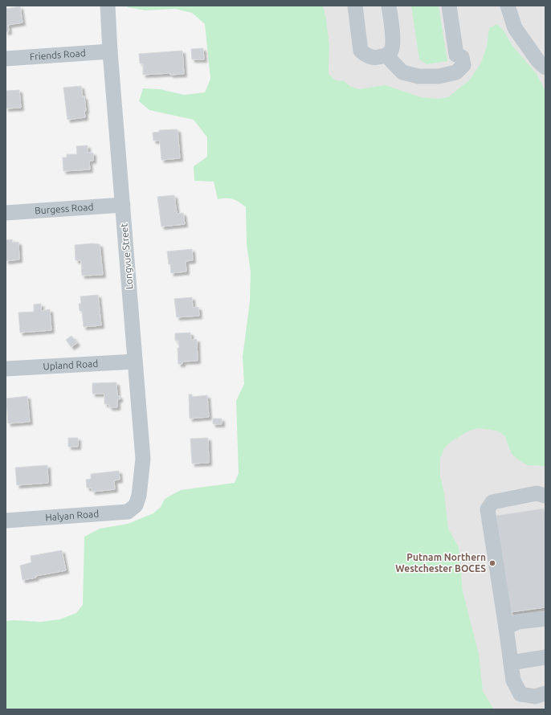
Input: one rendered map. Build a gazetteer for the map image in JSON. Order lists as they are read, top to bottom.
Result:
{
  "streets": {
    "street": [
      "Friends Road",
      "Burgess Road",
      "Longvue Street",
      "Upland Road",
      "Halyan Road"
    ]
  },
  "crossings": [
    ["Friends Road", "Longvue Street"],
    ["Burgess Road", "Longvue Street"],
    ["Longvue Street", "Upland Road"],
    ["Longvue Street", "Halyan Road"]
  ],
  "places": ["Putnam Northern Westchester BOCES"]
}
